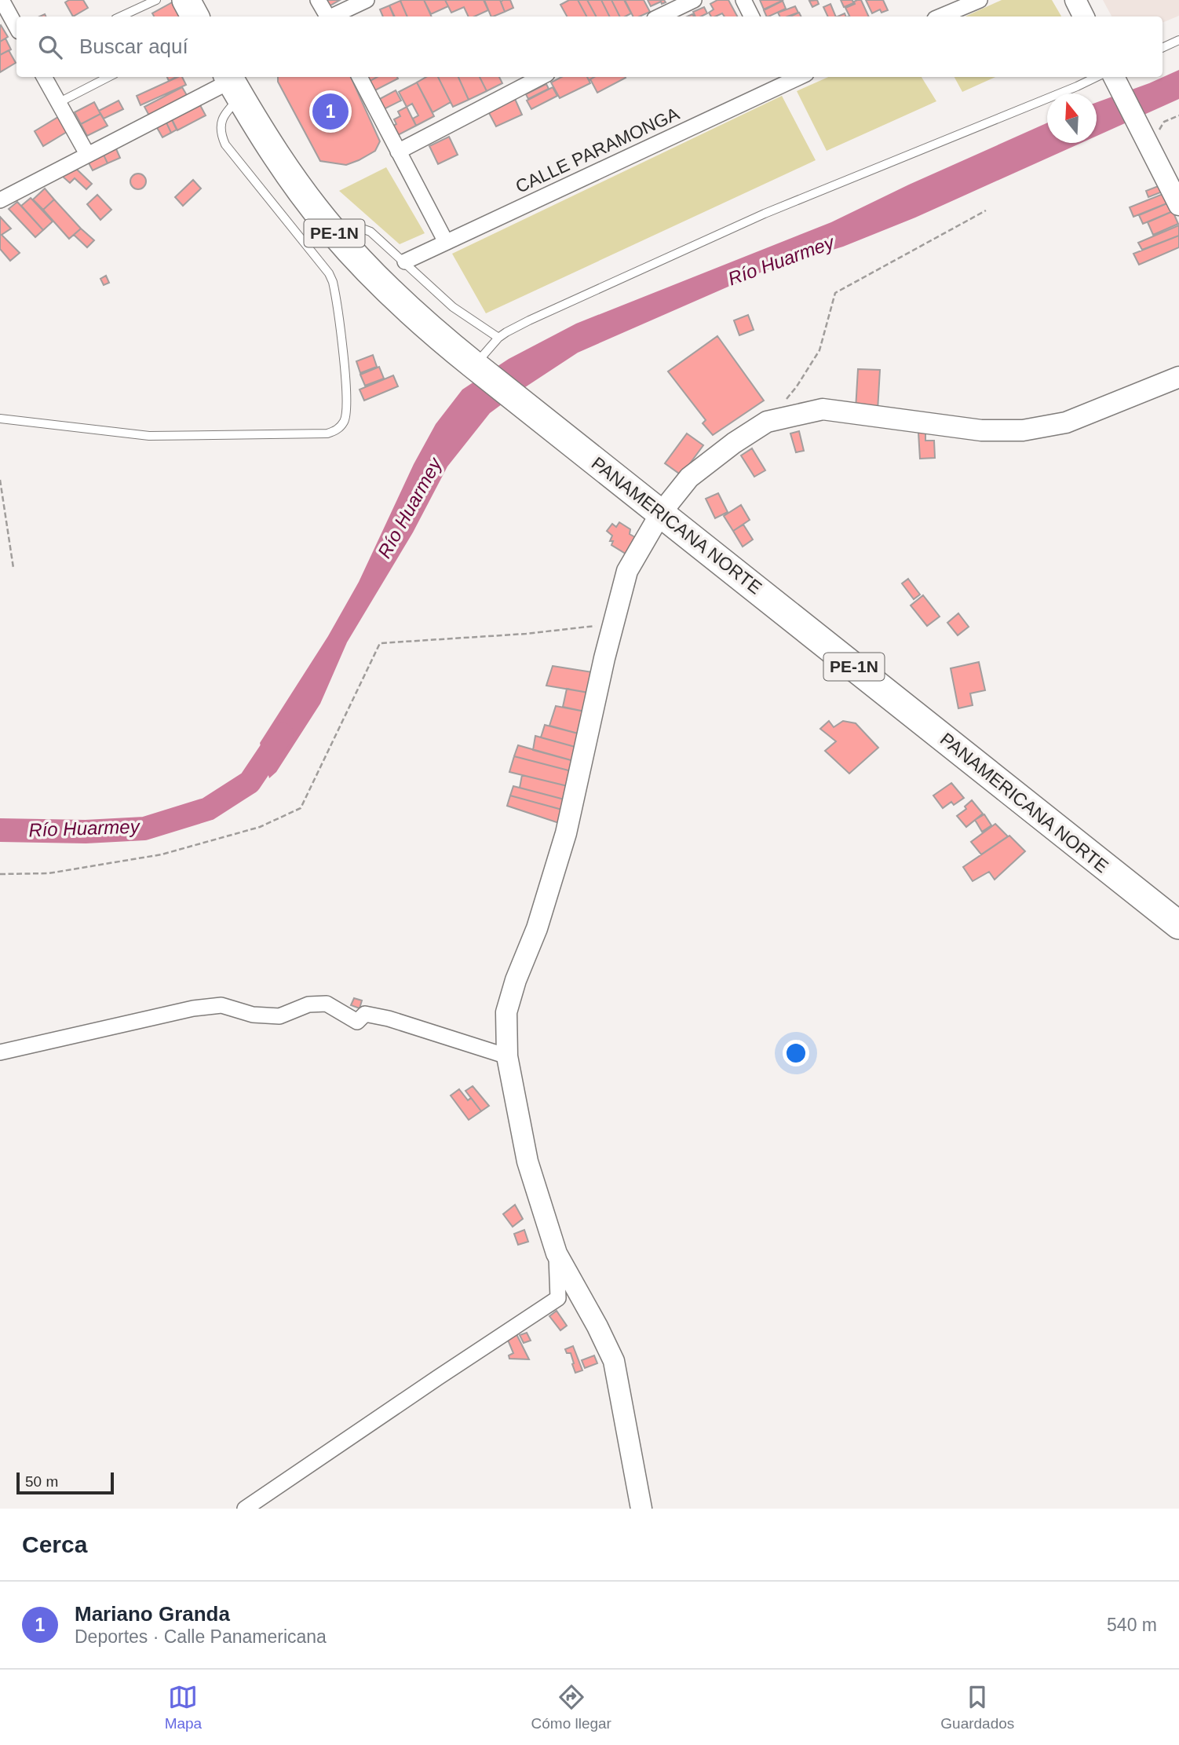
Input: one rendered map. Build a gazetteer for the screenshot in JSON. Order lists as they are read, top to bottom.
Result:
{
  "streets": {
    "highway": ["PE-1N", "PANAMERICANA NORTE"],
    "street": ["CALLE PARAMONGA"]
  },
  "water": ["Río Huarmey"],
  "scale_bar": "50 m",
  "north": "top",
  "page": {
    "search": "Buscar aquí",
    "pins": "1",
    "scale": "50 m",
    "heading": "Cerca",
    "list": [
      {
        "mark": "1",
        "name": "Mariano Granda",
        "note": "Deportes · Calle Panamericana",
        "value": "540 m"
      }
    ],
    "nav": ["Mapa", "Cómo llegar", "Guardados"]
  }
}
